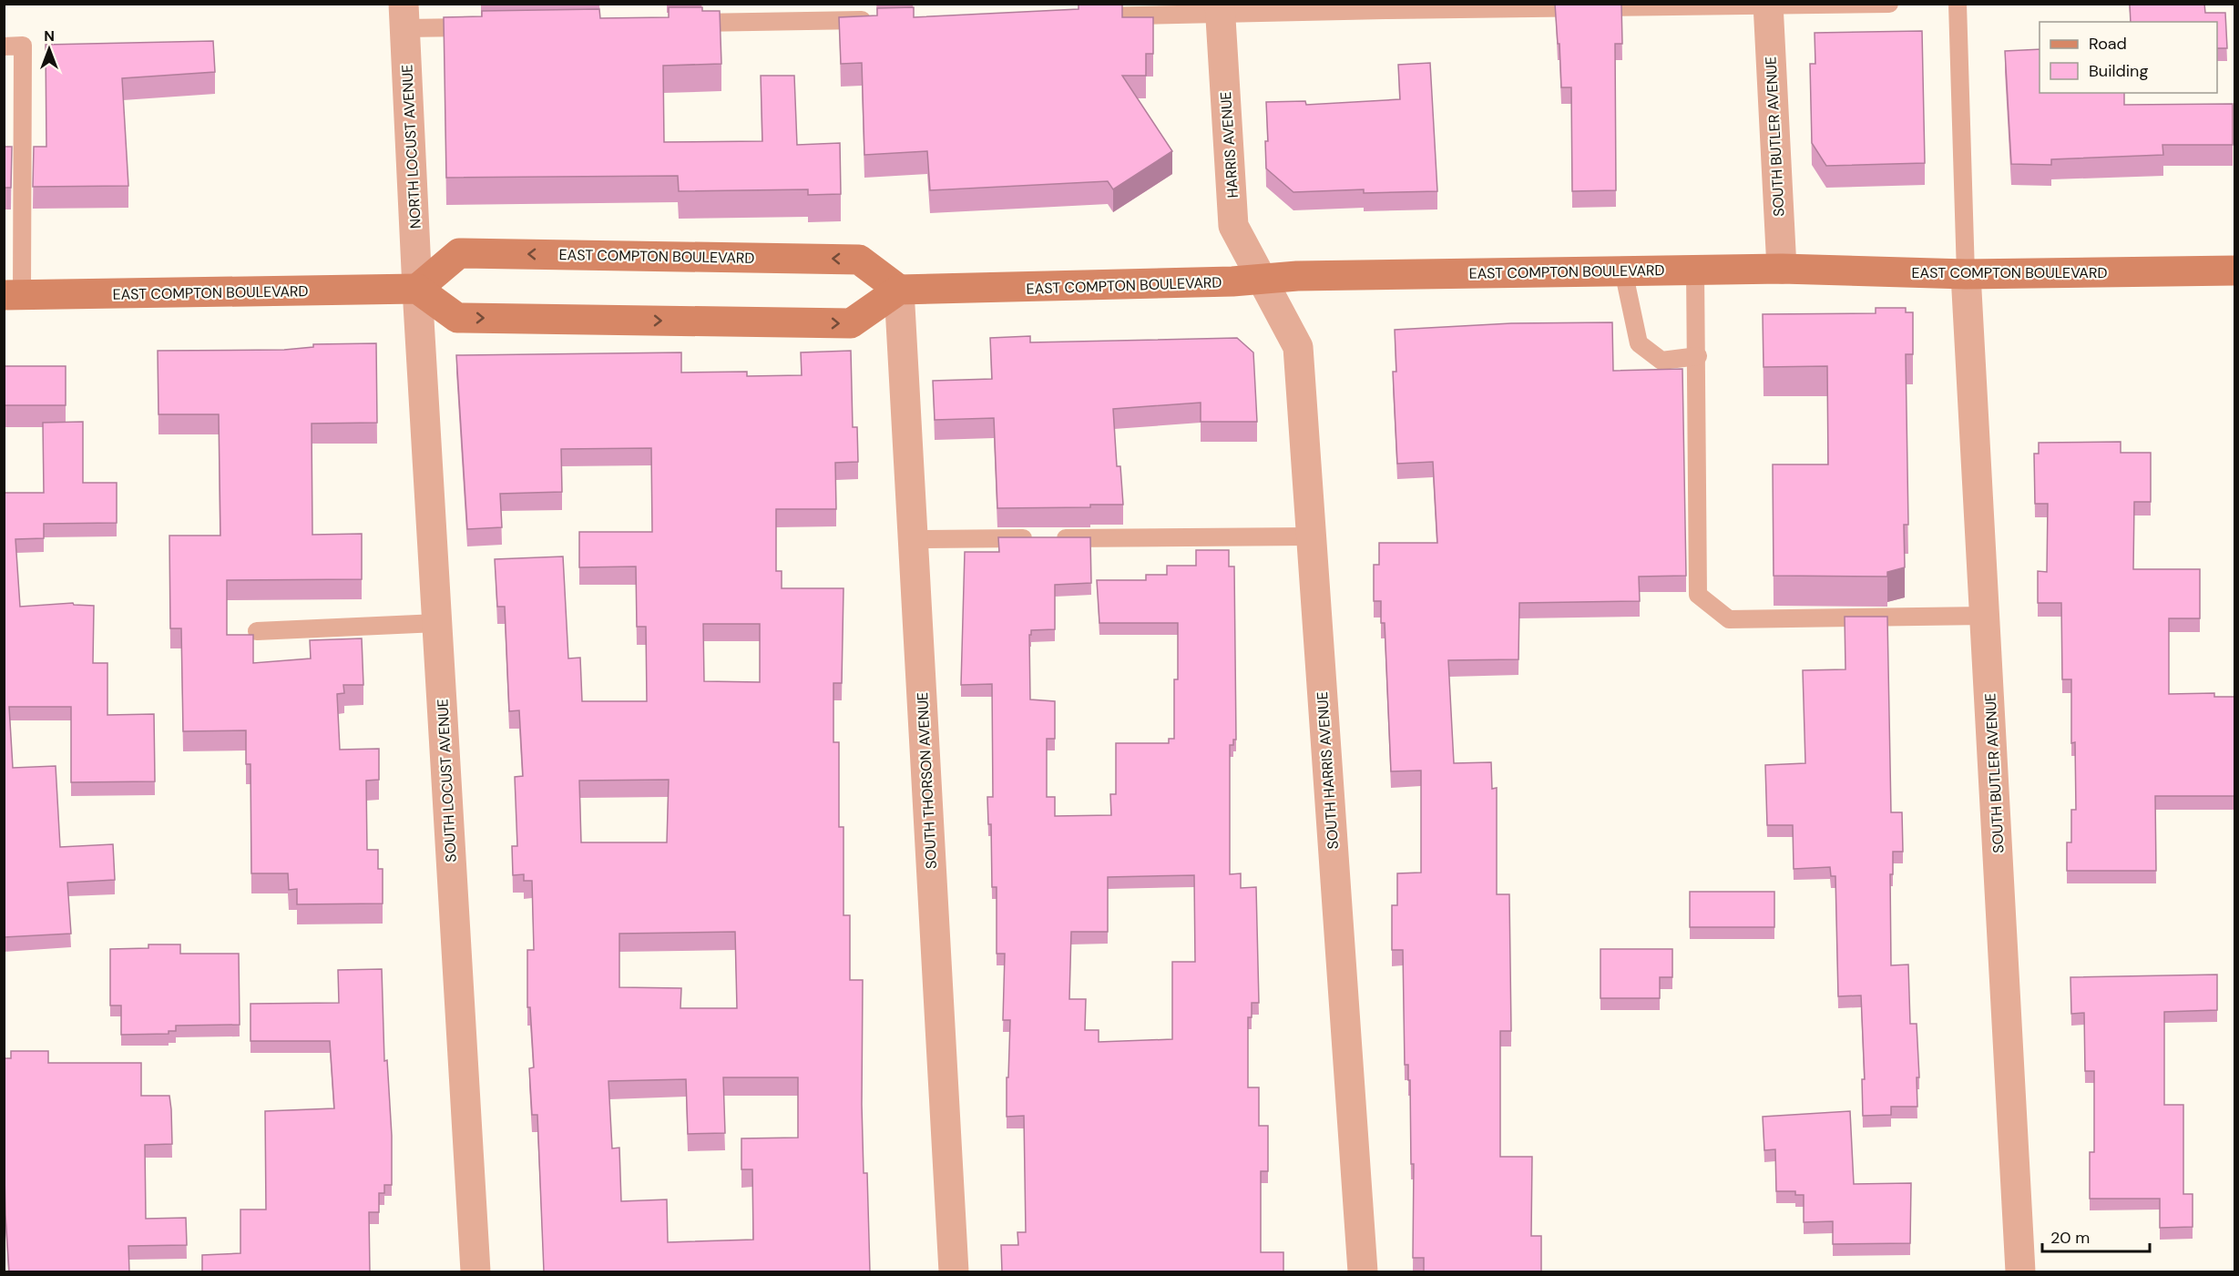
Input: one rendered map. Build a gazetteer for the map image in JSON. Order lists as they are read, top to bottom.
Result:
{
  "streets": {
    "main road": ["EAST COMPTON BOULEVARD"],
    "street": [
      "SOUTH BUTLER AVENUE",
      "HARRIS AVENUE",
      "NORTH LOCUST AVENUE",
      "SOUTH HARRIS AVENUE",
      "SOUTH LOCUST AVENUE",
      "SOUTH THORSON AVENUE"
    ]
  },
  "crossings": [
    ["SOUTH BUTLER AVENUE", "EAST COMPTON BOULEVARD"],
    ["HARRIS AVENUE", "EAST COMPTON BOULEVARD"],
    ["HARRIS AVENUE", "SOUTH HARRIS AVENUE"],
    ["NORTH LOCUST AVENUE", "EAST COMPTON BOULEVARD"],
    ["NORTH LOCUST AVENUE", "SOUTH LOCUST AVENUE"],
    ["EAST COMPTON BOULEVARD", "SOUTH HARRIS AVENUE"],
    ["EAST COMPTON BOULEVARD", "SOUTH LOCUST AVENUE"],
    ["EAST COMPTON BOULEVARD", "SOUTH THORSON AVENUE"]
  ],
  "legend": ["Road", "Building"],
  "scale_bar": "20 m",
  "north": "top"
}
